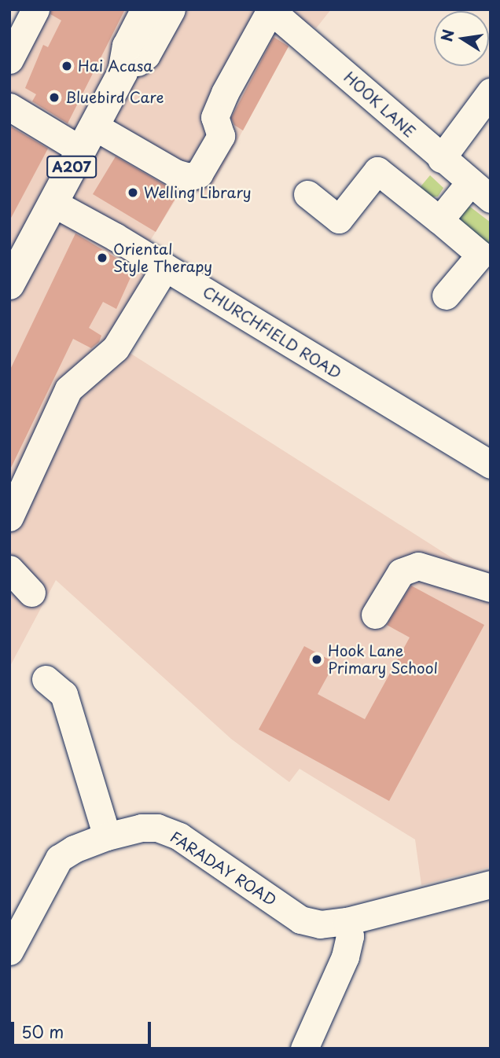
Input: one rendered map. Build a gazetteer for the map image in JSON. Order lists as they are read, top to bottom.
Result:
{
  "streets": {
    "main road": ["A207"],
    "street": ["HOOK LANE", "CHURCHFIELD ROAD", "FARADAY ROAD"]
  },
  "crossings": [
    ["A207", "CHURCHFIELD ROAD"]
  ],
  "places": [
    "Hai Acasa",
    "Bluebird Care",
    "Welling Library",
    "Oriental Style Therapy",
    "Hook Lane Primary School"
  ],
  "scale_bar": "50 m",
  "north": "left"
}
